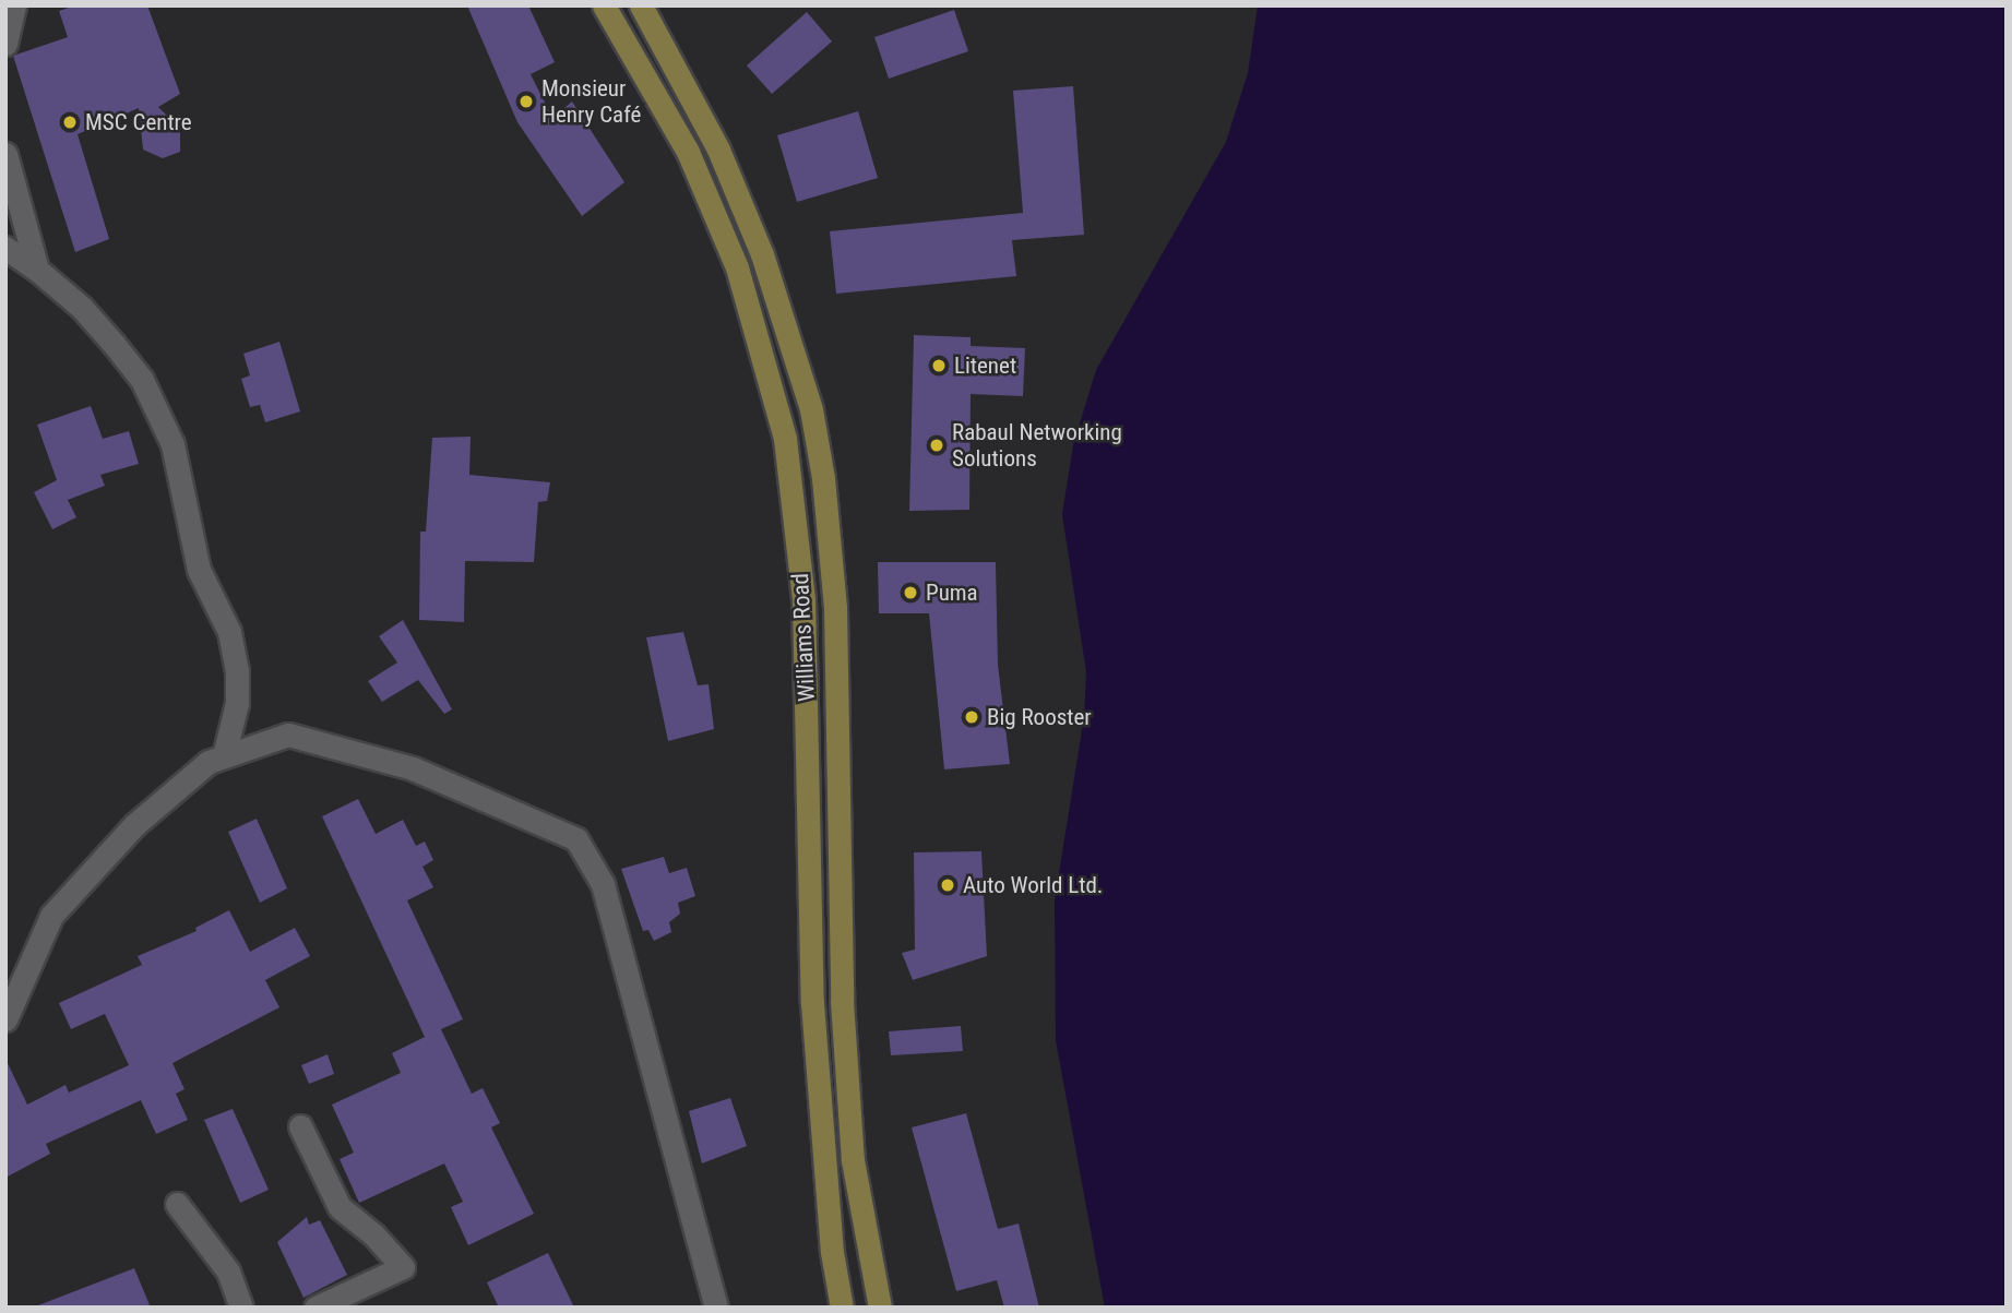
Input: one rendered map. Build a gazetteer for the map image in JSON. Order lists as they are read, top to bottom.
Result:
{
  "streets": {
    "main road": ["Williams Road"]
  },
  "places": [
    "Monsieur Henry Café",
    "MSC Centre",
    "Litenet",
    "Rabaul Networking Solutions",
    "Puma",
    "Big Rooster",
    "Auto World Ltd."
  ]
}
